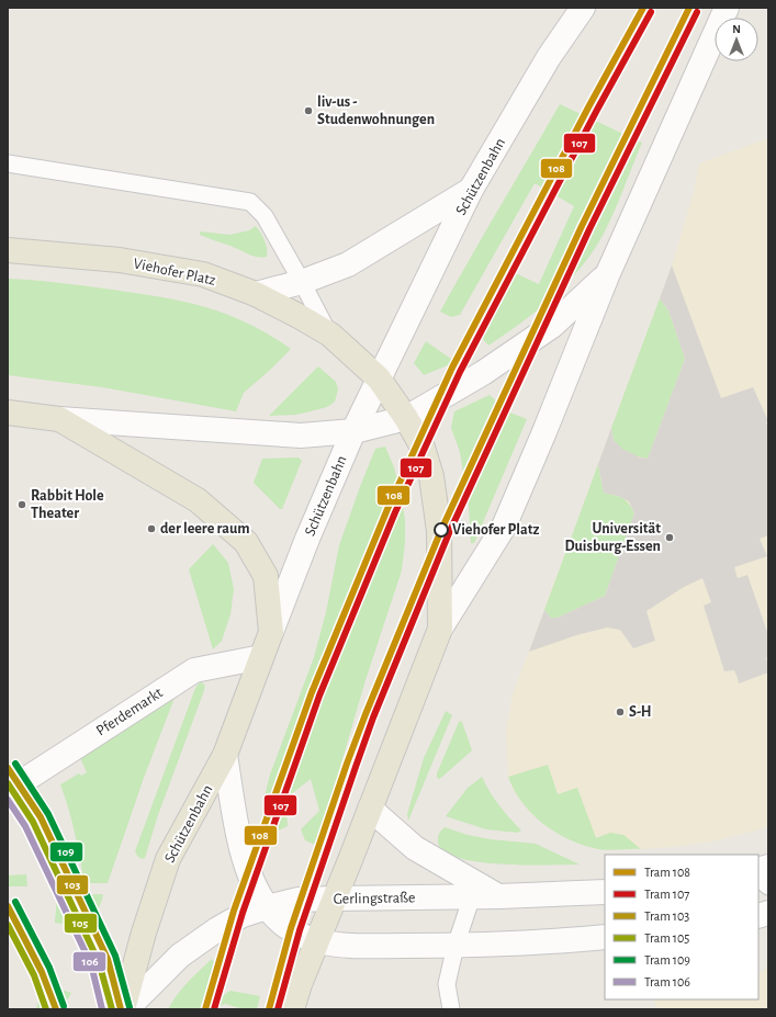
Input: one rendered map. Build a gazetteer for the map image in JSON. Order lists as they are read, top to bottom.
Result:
{
  "streets": {
    "main road": [
      "Schützenbahn",
      "Viehofer Platz",
      "Pferdemarkt",
      "Gerlingstraße"
    ]
  },
  "crossings": [
    ["Schützenbahn", "Viehofer Platz"],
    ["Schützenbahn", "Pferdemarkt"]
  ],
  "places": [
    "liv-us - Studenwohnungen",
    "Rabbit Hole Theater",
    "der leere raum",
    "Viehofer Platz",
    "Universität Duisburg-Essen",
    "S-H"
  ],
  "lines": [
    "tram line 108",
    "tram line 107",
    "tram line 109",
    "tram line 103",
    "tram line 105",
    "tram line 106"
  ],
  "legend": [
    "Tram 108",
    "Tram 107",
    "Tram 103",
    "Tram 105",
    "Tram 109",
    "Tram 106"
  ],
  "north": "top"
}
